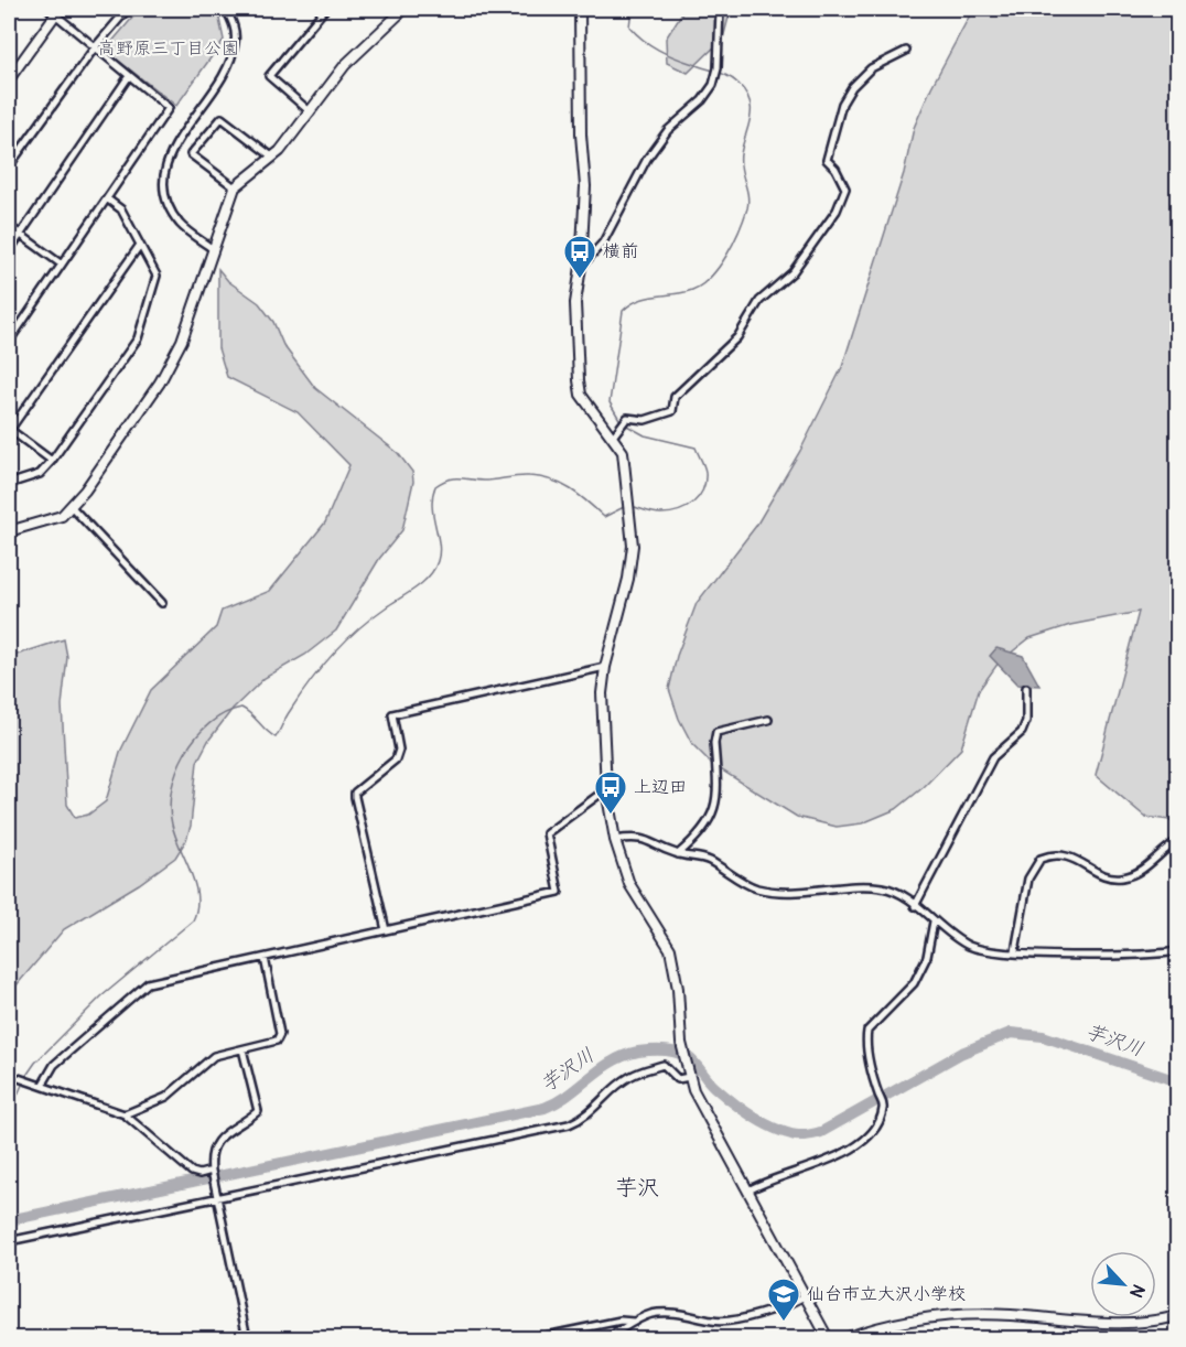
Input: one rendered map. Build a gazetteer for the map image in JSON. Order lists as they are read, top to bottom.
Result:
{
  "districts": ["芋沢"],
  "water": ["芋沢川"],
  "parks": ["高野原三丁目公園"],
  "places": {
    "bus stop": ["横前", "上辺田"],
    "school or university": ["仙台市立大沢小学校"]
  },
  "north": "bottom right"
}
